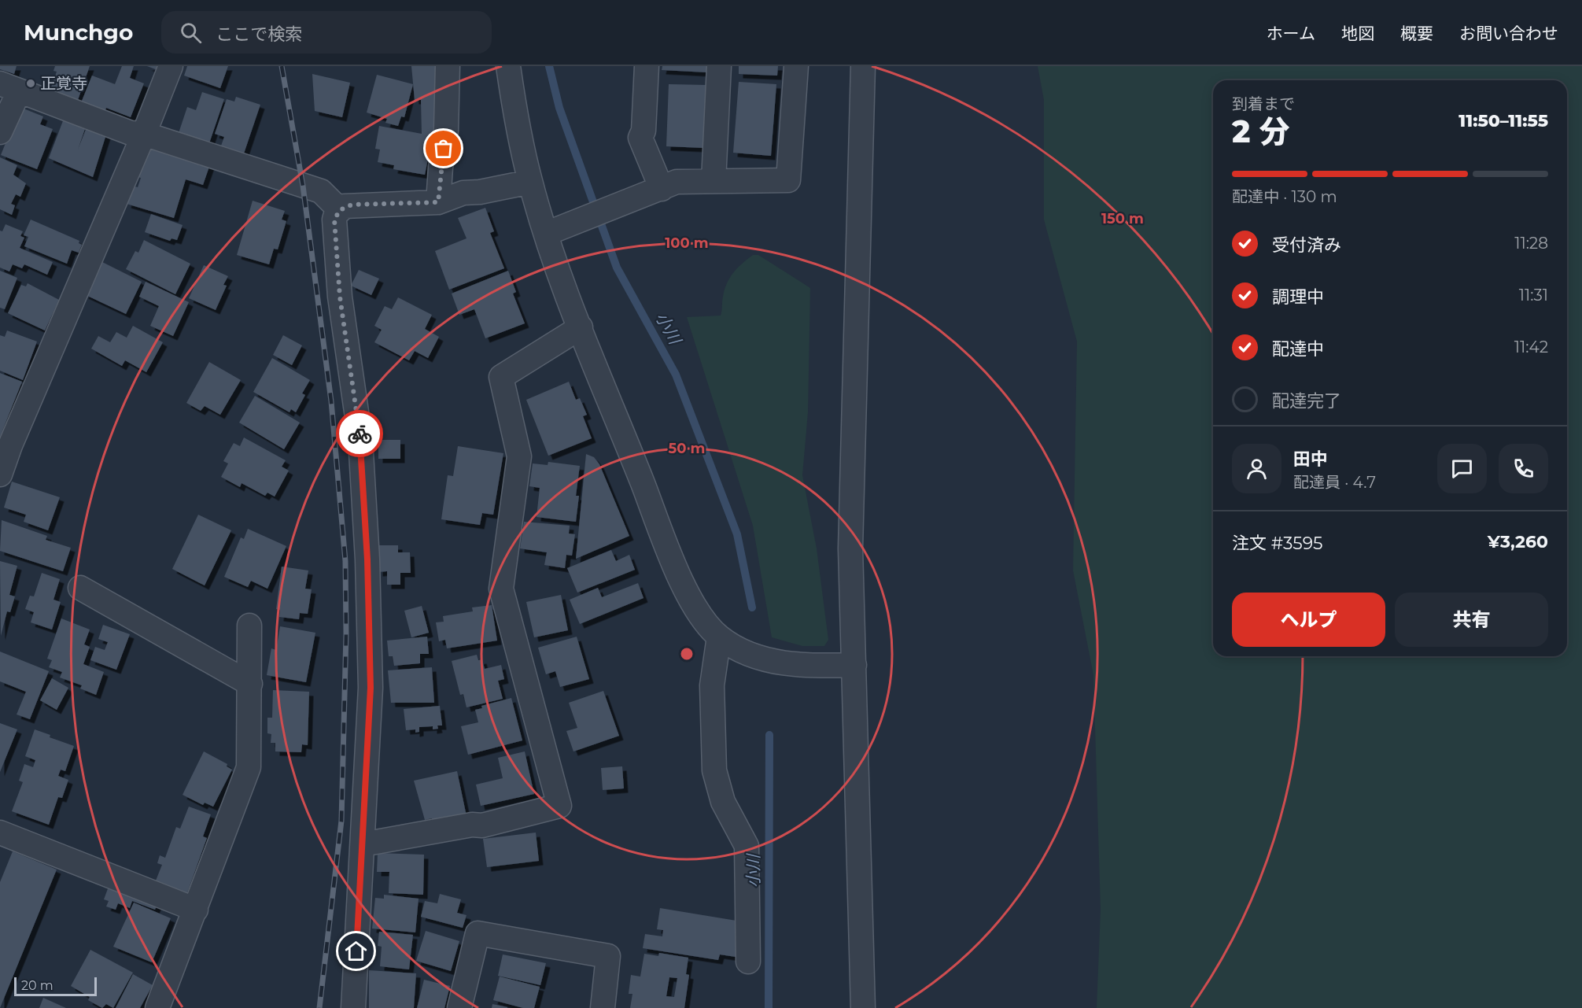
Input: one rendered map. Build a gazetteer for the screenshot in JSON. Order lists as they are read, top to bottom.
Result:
{
  "water": ["小川"],
  "places": ["正覚寺"],
  "scale_bar": "20 m",
  "page": {
    "header": "Munchgo",
    "search": "ここで検索",
    "nav": [
      "ホーム",
      "地図",
      "概要",
      "お問い合わせ"
    ],
    "heading": ["2 分", "到着まで", "11:50–11:55"],
    "panel": [
      "田中",
      "配達員 · 4.7",
      "注文 #3595",
      "¥3,260"
    ],
    "bar": "配達中 · 130 m",
    "list": [
      ["受付済み", "11:28"],
      ["調理中", "11:31"],
      ["配達中", "11:42"],
      "配達完了"
    ],
    "buttons": ["ヘルプ", "共有"],
    "scale": "20 m"
  },
  "rings": ["150 m", "100 m", "50 m"]
}
